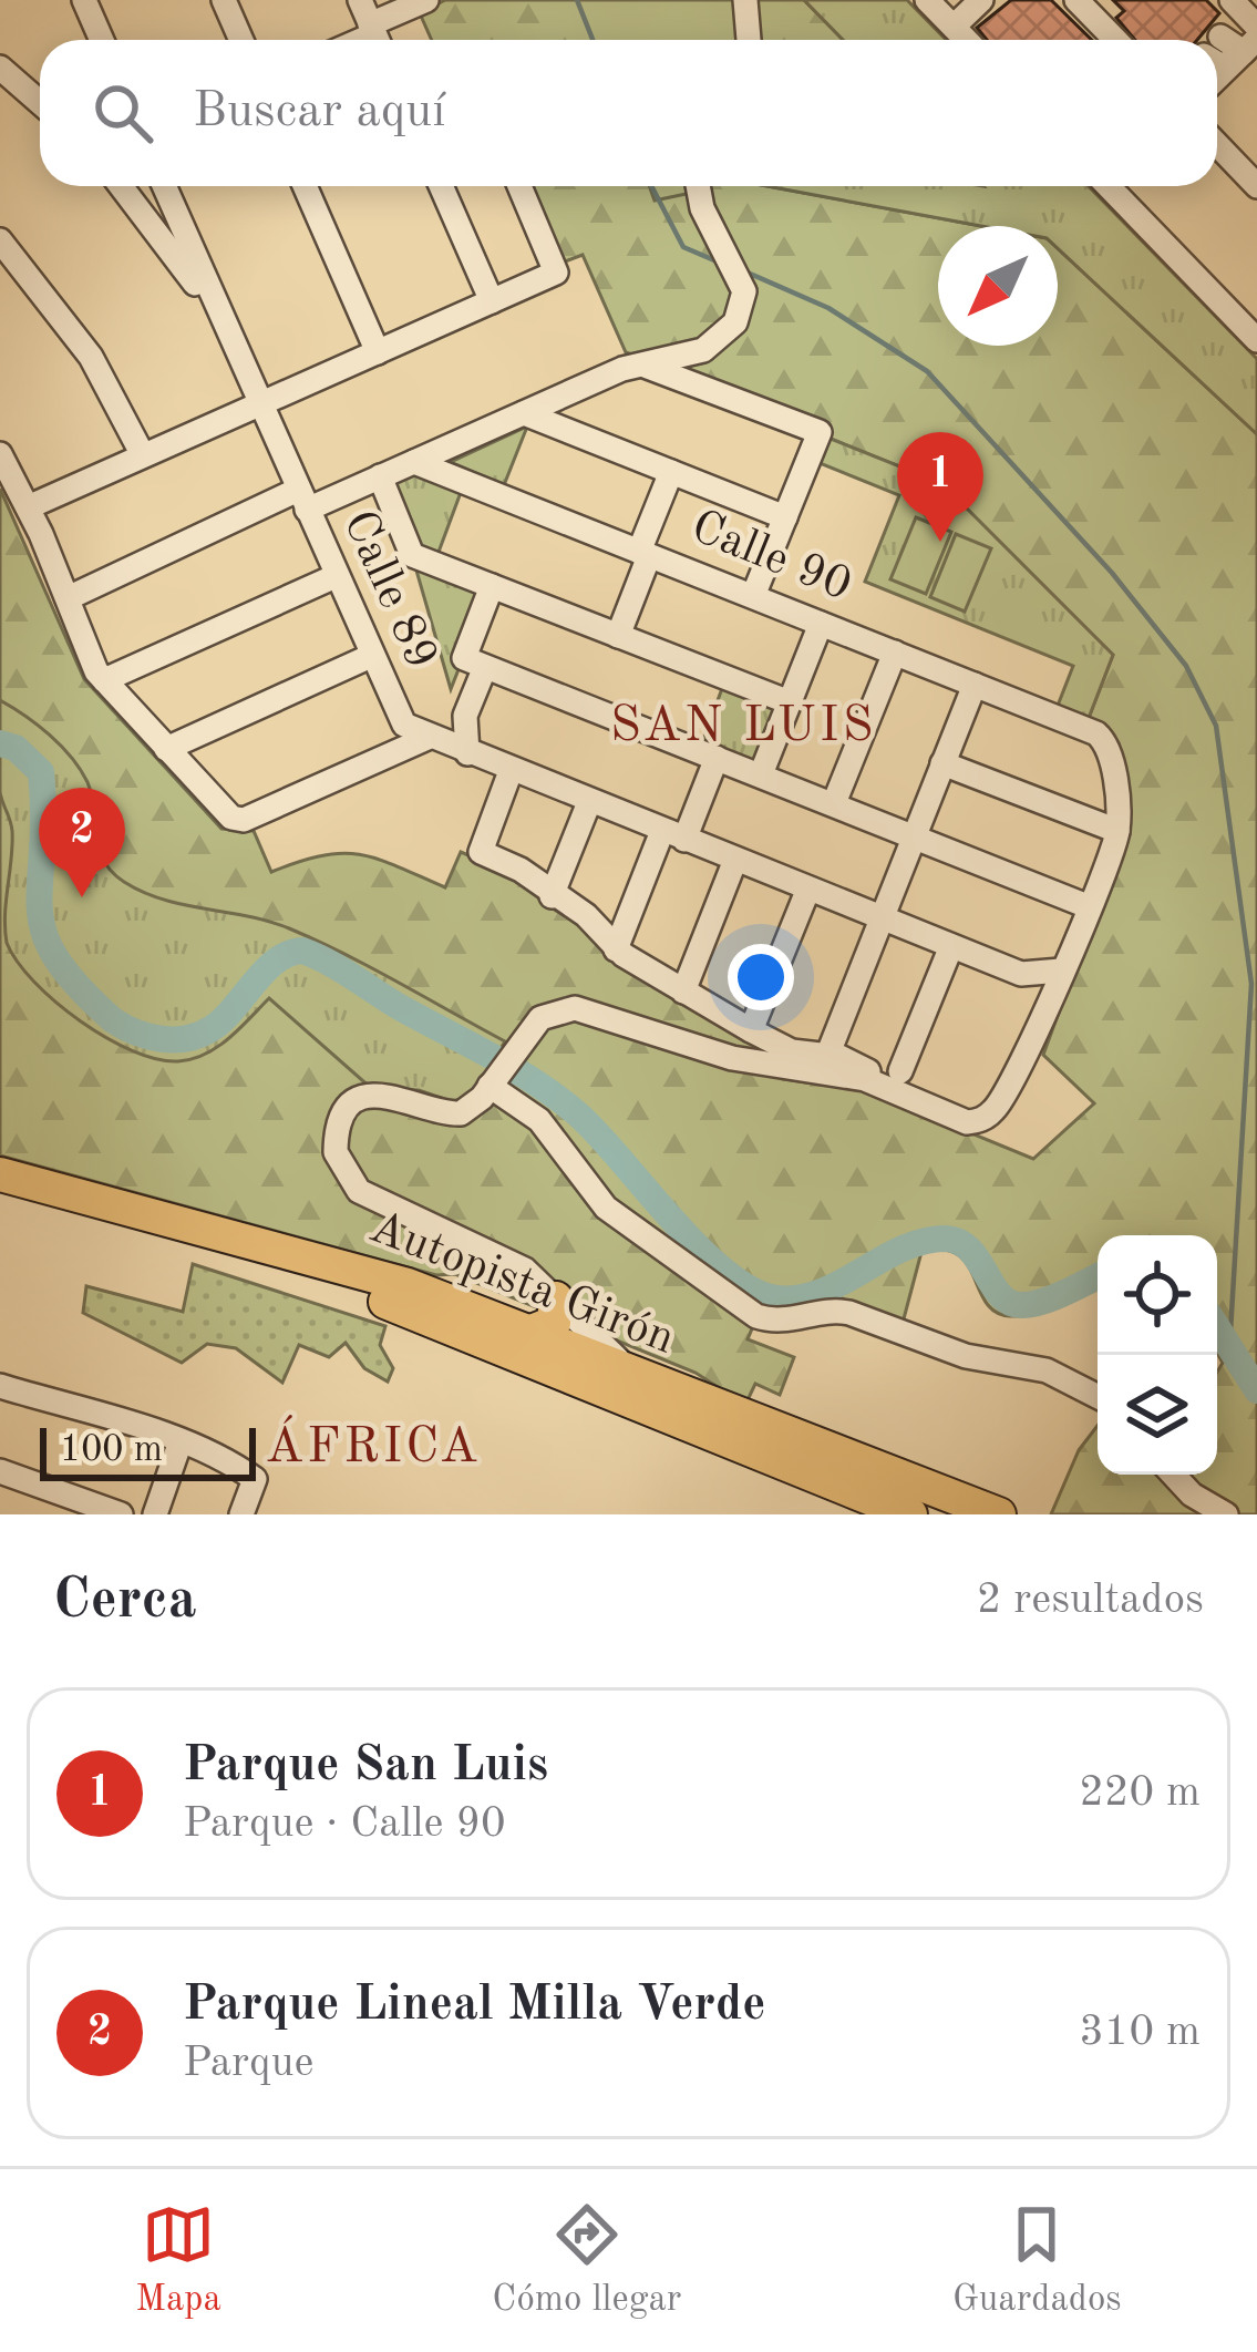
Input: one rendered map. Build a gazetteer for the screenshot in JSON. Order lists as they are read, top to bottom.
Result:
{
  "streets": {
    "highway": ["Autopista Girón"],
    "street": ["Calle 90", "Calle 89"]
  },
  "districts": ["SAN LUIS", "ÁFRICA"],
  "scale_bar": "100 m",
  "north": "bottom left",
  "page": {
    "search": "Buscar aquí",
    "pins": ["1", "2"],
    "scale": "100 m",
    "heading": ["Cerca", "2 resultados"],
    "list": [
      {
        "mark": "1",
        "name": "Parque San Luis",
        "note": "Parque · Calle 90",
        "value": "220 m"
      },
      {
        "mark": "2",
        "name": "Parque Lineal Milla Verde",
        "note": "Parque",
        "value": "310 m"
      }
    ],
    "nav": ["Mapa", "Cómo llegar", "Guardados"]
  }
}
